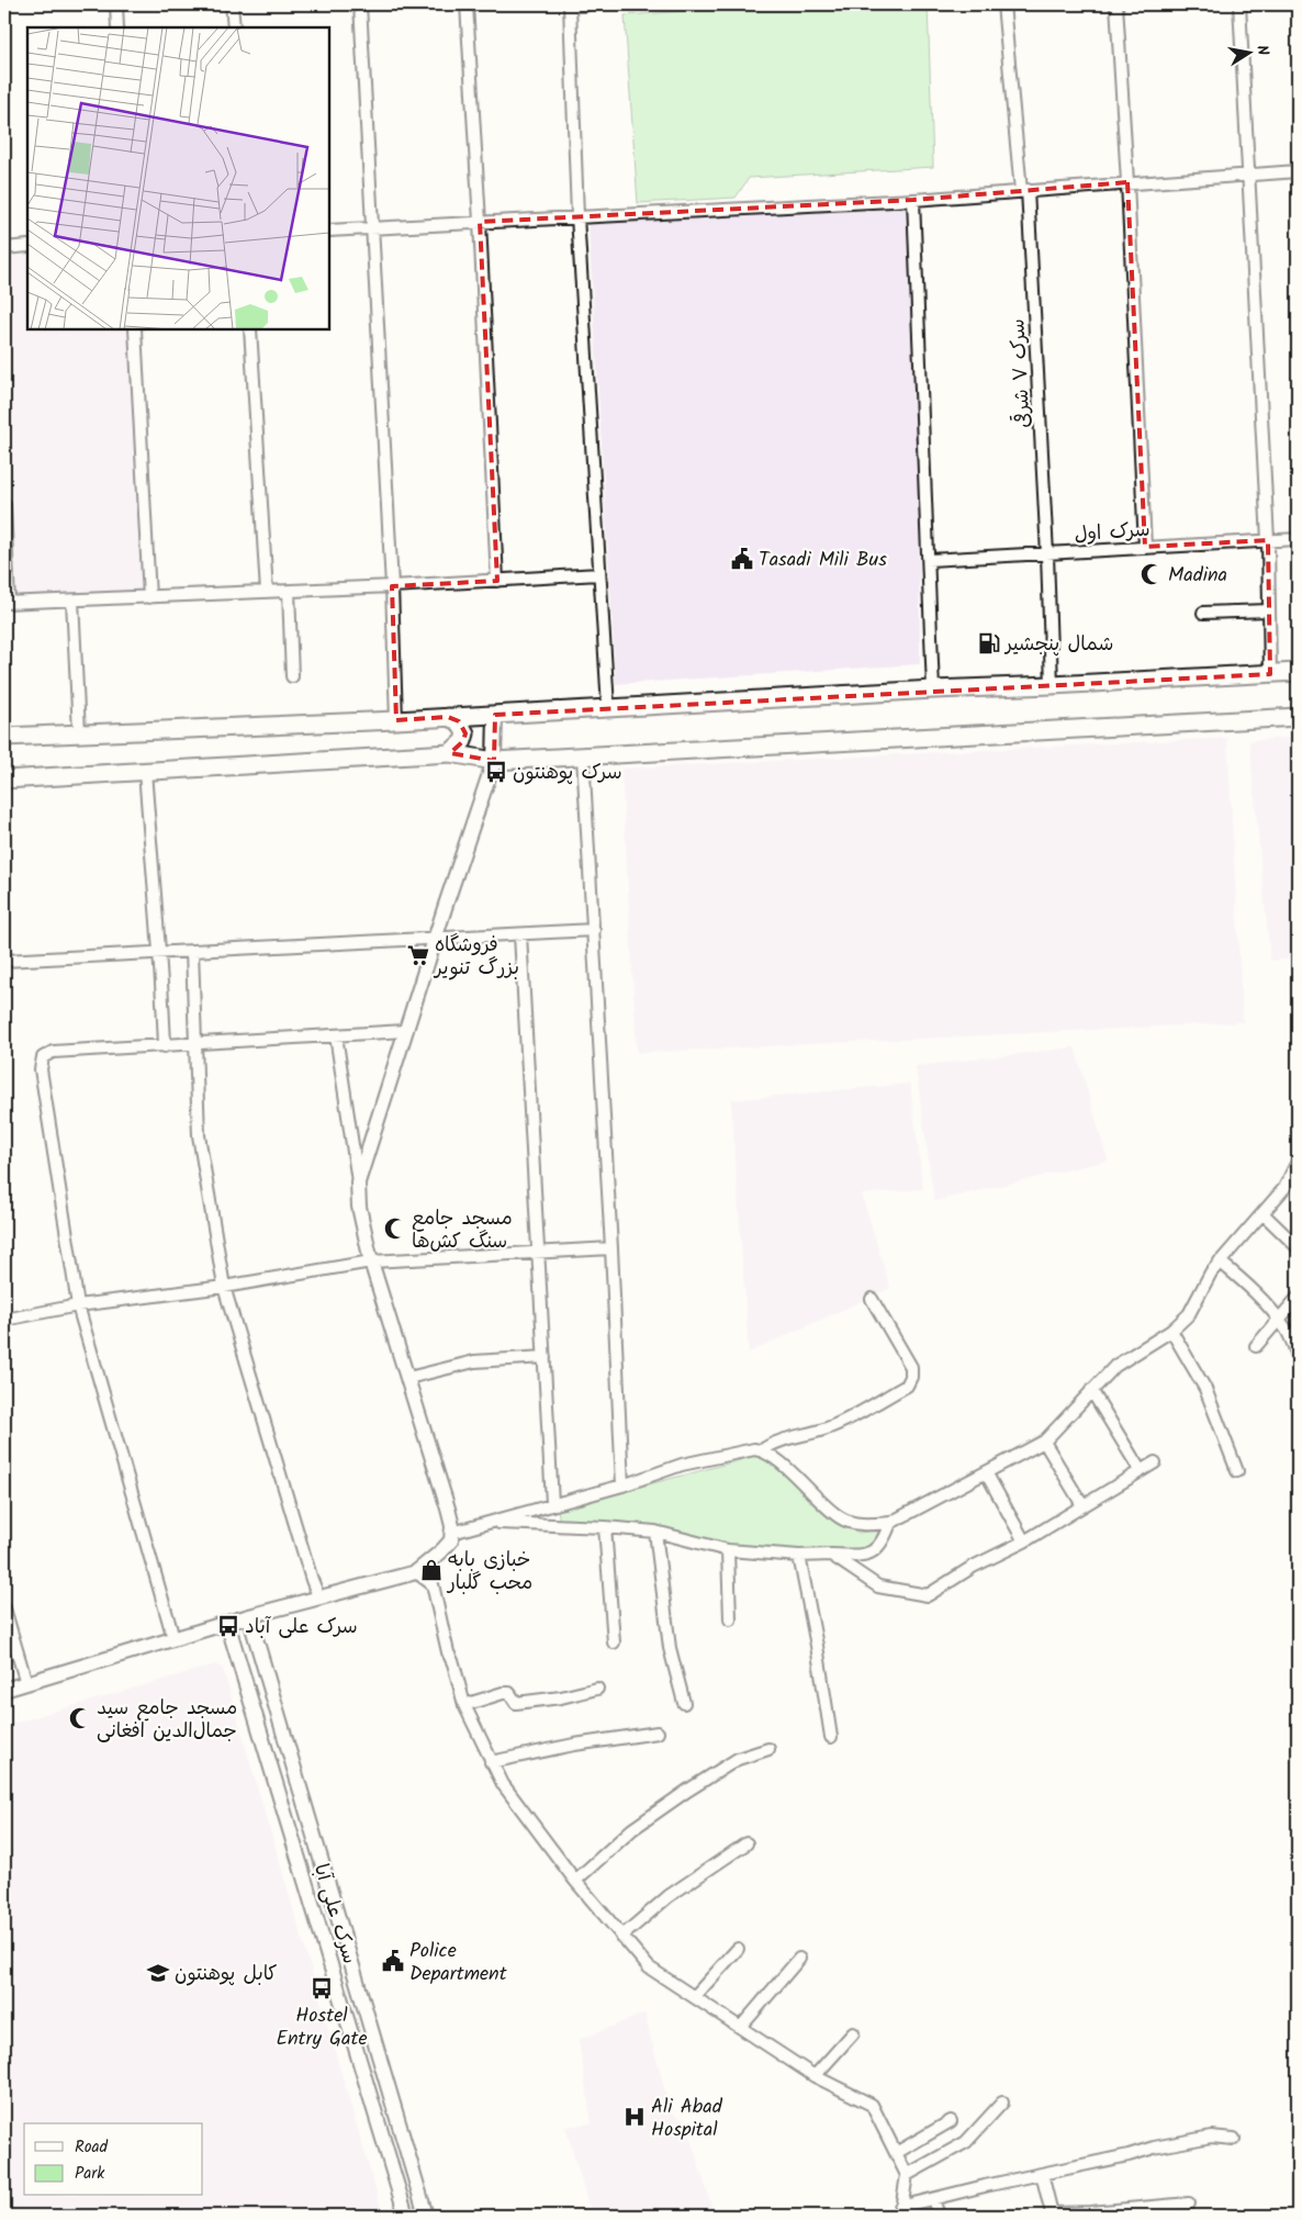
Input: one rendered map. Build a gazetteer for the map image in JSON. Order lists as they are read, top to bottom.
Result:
{
  "streets": {
    "street": ["سرک ۷ شرقی", "سرک‌ اول", "سرک علی آبا"]
  },
  "crossings": [
    ["سرک ۷ شرقی", "سرک‌ اول"]
  ],
  "places": {
    "public building": ["Tasadi Mili Bus", "Police Department"],
    "mosque": ["Madina", "مسجد جامع سنگ کش‌ها", "مسجد جامع سید جمال‌الدین افغانی"],
    "fuel station": ["شمال پنجشیر"],
    "bus stop": ["سرک پوهنتون", "سرک علی آباد", "Hostel Entry Gate"],
    "supermarket": ["فروشگاه بزرگ تنویر"],
    "shop": ["خبازی بابه محب گلبار"],
    "school or university": ["کابل پوهنتون"],
    "hospital": ["Ali Abad Hospital"]
  },
  "legend": ["Road", "Park"],
  "north": "right"
}
